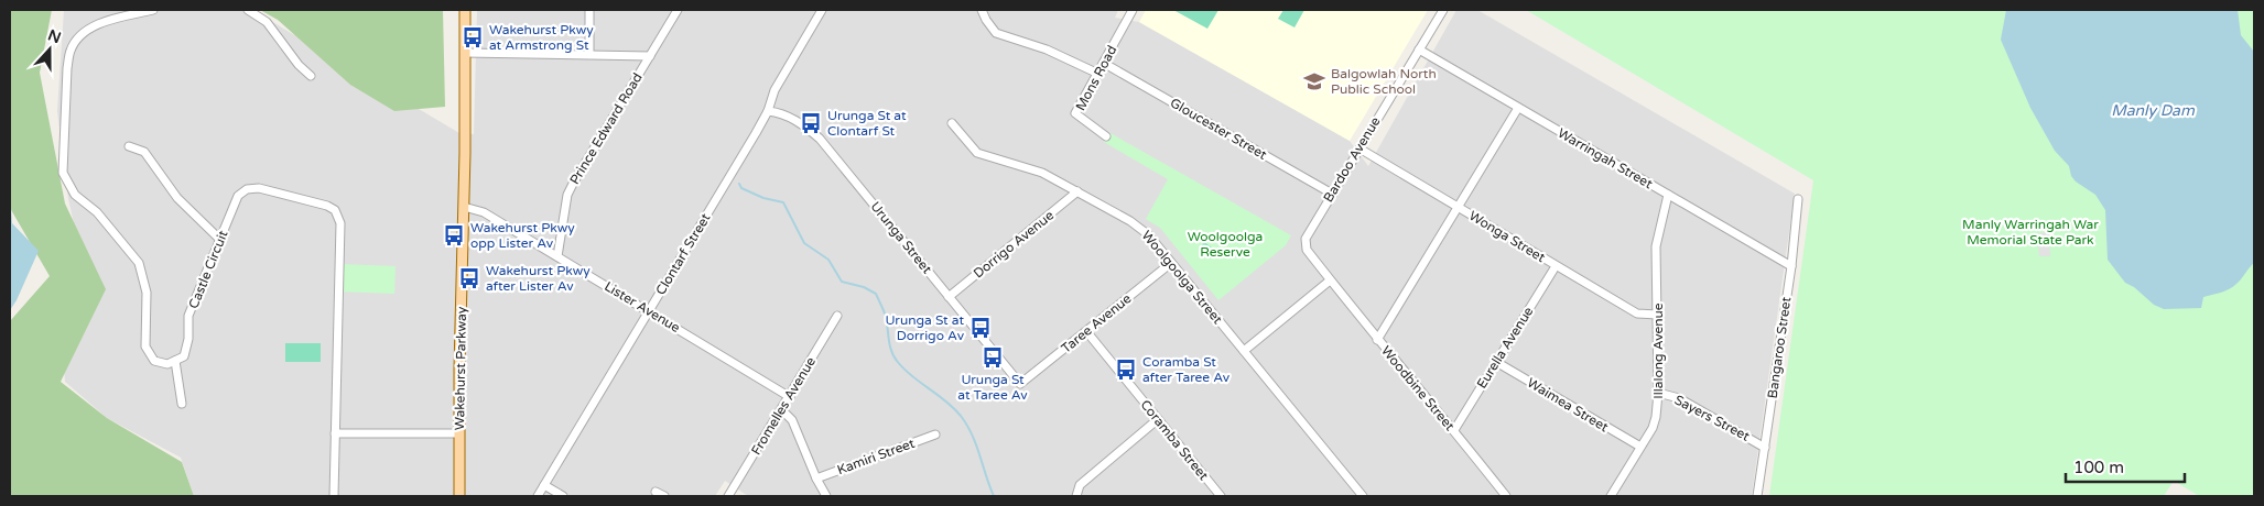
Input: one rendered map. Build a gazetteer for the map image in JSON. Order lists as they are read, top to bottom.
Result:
{
  "streets": {
    "main road": ["Wakehurst Parkway"],
    "street": [
      "Mons Road",
      "Prince Edward Road",
      "Gloucester Street",
      "Warringah Street",
      "Bardoo Avenue",
      "Wonga Street",
      "Urunga Street",
      "Dorrigo Avenue",
      "Clontarf Street",
      "Castle Circuit",
      "Woolgoolga Street",
      "Lister Avenue",
      "Taree Avenue",
      "Eurella Avenue",
      "Bangaroo Street",
      "Illalong Avenue",
      "Woodbine Street",
      "Waimea Street",
      "Fromelles Avenue",
      "Sayers Street",
      "Coramba Street",
      "Kamiri Street"
    ]
  },
  "crossings": [
    ["Mons Road", "Gloucester Street"],
    ["Prince Edward Road", "Lister Avenue"],
    ["Gloucester Street", "Bardoo Avenue"],
    ["Warringah Street", "Bardoo Avenue"],
    ["Warringah Street", "Bangaroo Street"],
    ["Warringah Street", "Illalong Avenue"],
    ["Bardoo Avenue", "Wonga Street"],
    ["Bardoo Avenue", "Woodbine Street"],
    ["Wonga Street", "Eurella Avenue"],
    ["Wonga Street", "Illalong Avenue"],
    ["Urunga Street", "Dorrigo Avenue"],
    ["Urunga Street", "Clontarf Street"],
    ["Urunga Street", "Taree Avenue"],
    ["Dorrigo Avenue", "Woolgoolga Street"],
    ["Clontarf Street", "Lister Avenue"],
    ["Woolgoolga Street", "Taree Avenue"],
    ["Lister Avenue", "Wakehurst Parkway"],
    ["Lister Avenue", "Fromelles Avenue"],
    ["Taree Avenue", "Coramba Street"],
    ["Eurella Avenue", "Woodbine Street"],
    ["Eurella Avenue", "Waimea Street"],
    ["Bangaroo Street", "Sayers Street"],
    ["Illalong Avenue", "Waimea Street"],
    ["Illalong Avenue", "Sayers Street"]
  ],
  "water": ["Manly Dam"],
  "parks": ["Manly Warringah War Memorial State Park", "Woolgoolga Reserve"],
  "places": {
    "bus stop": [
      "Wakehurst Pkwy at Armstrong St",
      "Urunga St at Clontarf St",
      "Wakehurst Pkwy opp Lister Av",
      "Wakehurst Pkwy after Lister Av",
      "Urunga St at Dorrigo Av",
      "Urunga St at Taree Av",
      "Coramba St after Taree Av"
    ],
    "school or university": ["Balgowlah North Public School"]
  },
  "scale_bar": "100 m",
  "north": "top"
}
